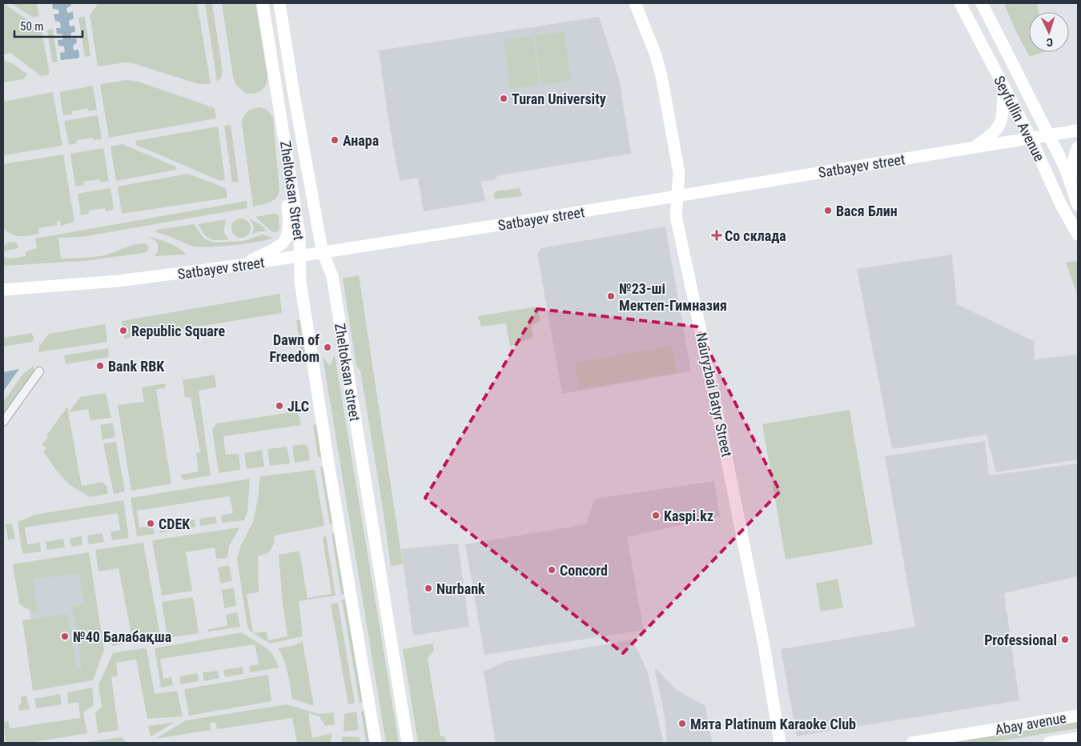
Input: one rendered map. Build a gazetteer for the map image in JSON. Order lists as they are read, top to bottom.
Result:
{
  "streets": {
    "main road": [
      "Seyfullin Avenue",
      "Satbayev street",
      "Zheltoksan Street",
      "Zheltoksan street",
      "Nauryzbai Batyr Street",
      "Abay avenue"
    ]
  },
  "crossings": [
    ["Seyfullin Avenue", "Satbayev street"],
    ["Satbayev street", "Zheltoksan Street"],
    ["Satbayev street", "Zheltoksan street"],
    ["Satbayev street", "Nauryzbai Batyr Street"],
    ["Zheltoksan Street", "Zheltoksan street"]
  ],
  "places": {
    "other": [
      "Turan University",
      "Анара",
      "Вася Блин",
      "№23-ші Мектеп-Гимназия",
      "Republic Square",
      "Dawn of Freedom",
      "Bank RBK",
      "JLC",
      "Kaspi.kz",
      "CDEK",
      "Concord",
      "Nurbank",
      "№40 Балабақша",
      "Professional",
      "Мята Platinum Karaoke Club"
    ],
    "health": ["Со склада"]
  },
  "scale_bar": "50 m",
  "north": "bottom"
}
